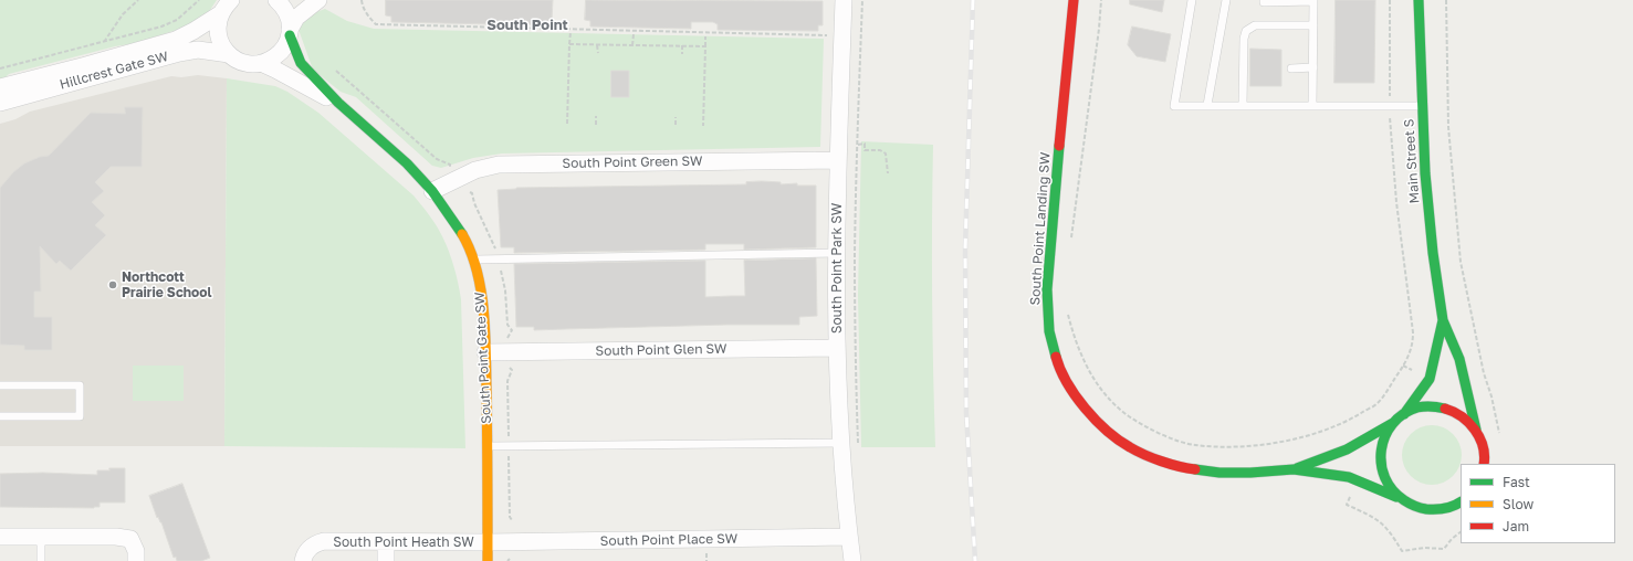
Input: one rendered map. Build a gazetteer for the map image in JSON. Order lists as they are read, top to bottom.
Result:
{
  "streets": {
    "main road": ["Main Street S", "South Point Landing SW", "South Point Gate SW"],
    "street": [
      "Hillcrest Gate SW",
      "South Point Green SW",
      "South Point Park SW",
      "South Point Glen SW",
      "South Point Place SW",
      "South Point Heath SW"
    ]
  },
  "crossings": [
    ["Hillcrest Gate SW", "South Point Gate SW"],
    ["South Point Green SW", "South Point Park SW"],
    ["South Point Green SW", "South Point Gate SW"],
    ["South Point Park SW", "South Point Glen SW"],
    ["South Point Park SW", "South Point Place SW"],
    ["South Point Glen SW", "South Point Gate SW"],
    ["South Point Gate SW", "South Point Place SW"],
    ["South Point Gate SW", "South Point Heath SW"],
    ["South Point Place SW", "South Point Heath SW"]
  ],
  "districts": ["South Point"],
  "places": ["Northcott Prairie School"],
  "legend": ["Fast", "Slow", "Jam"]
}
